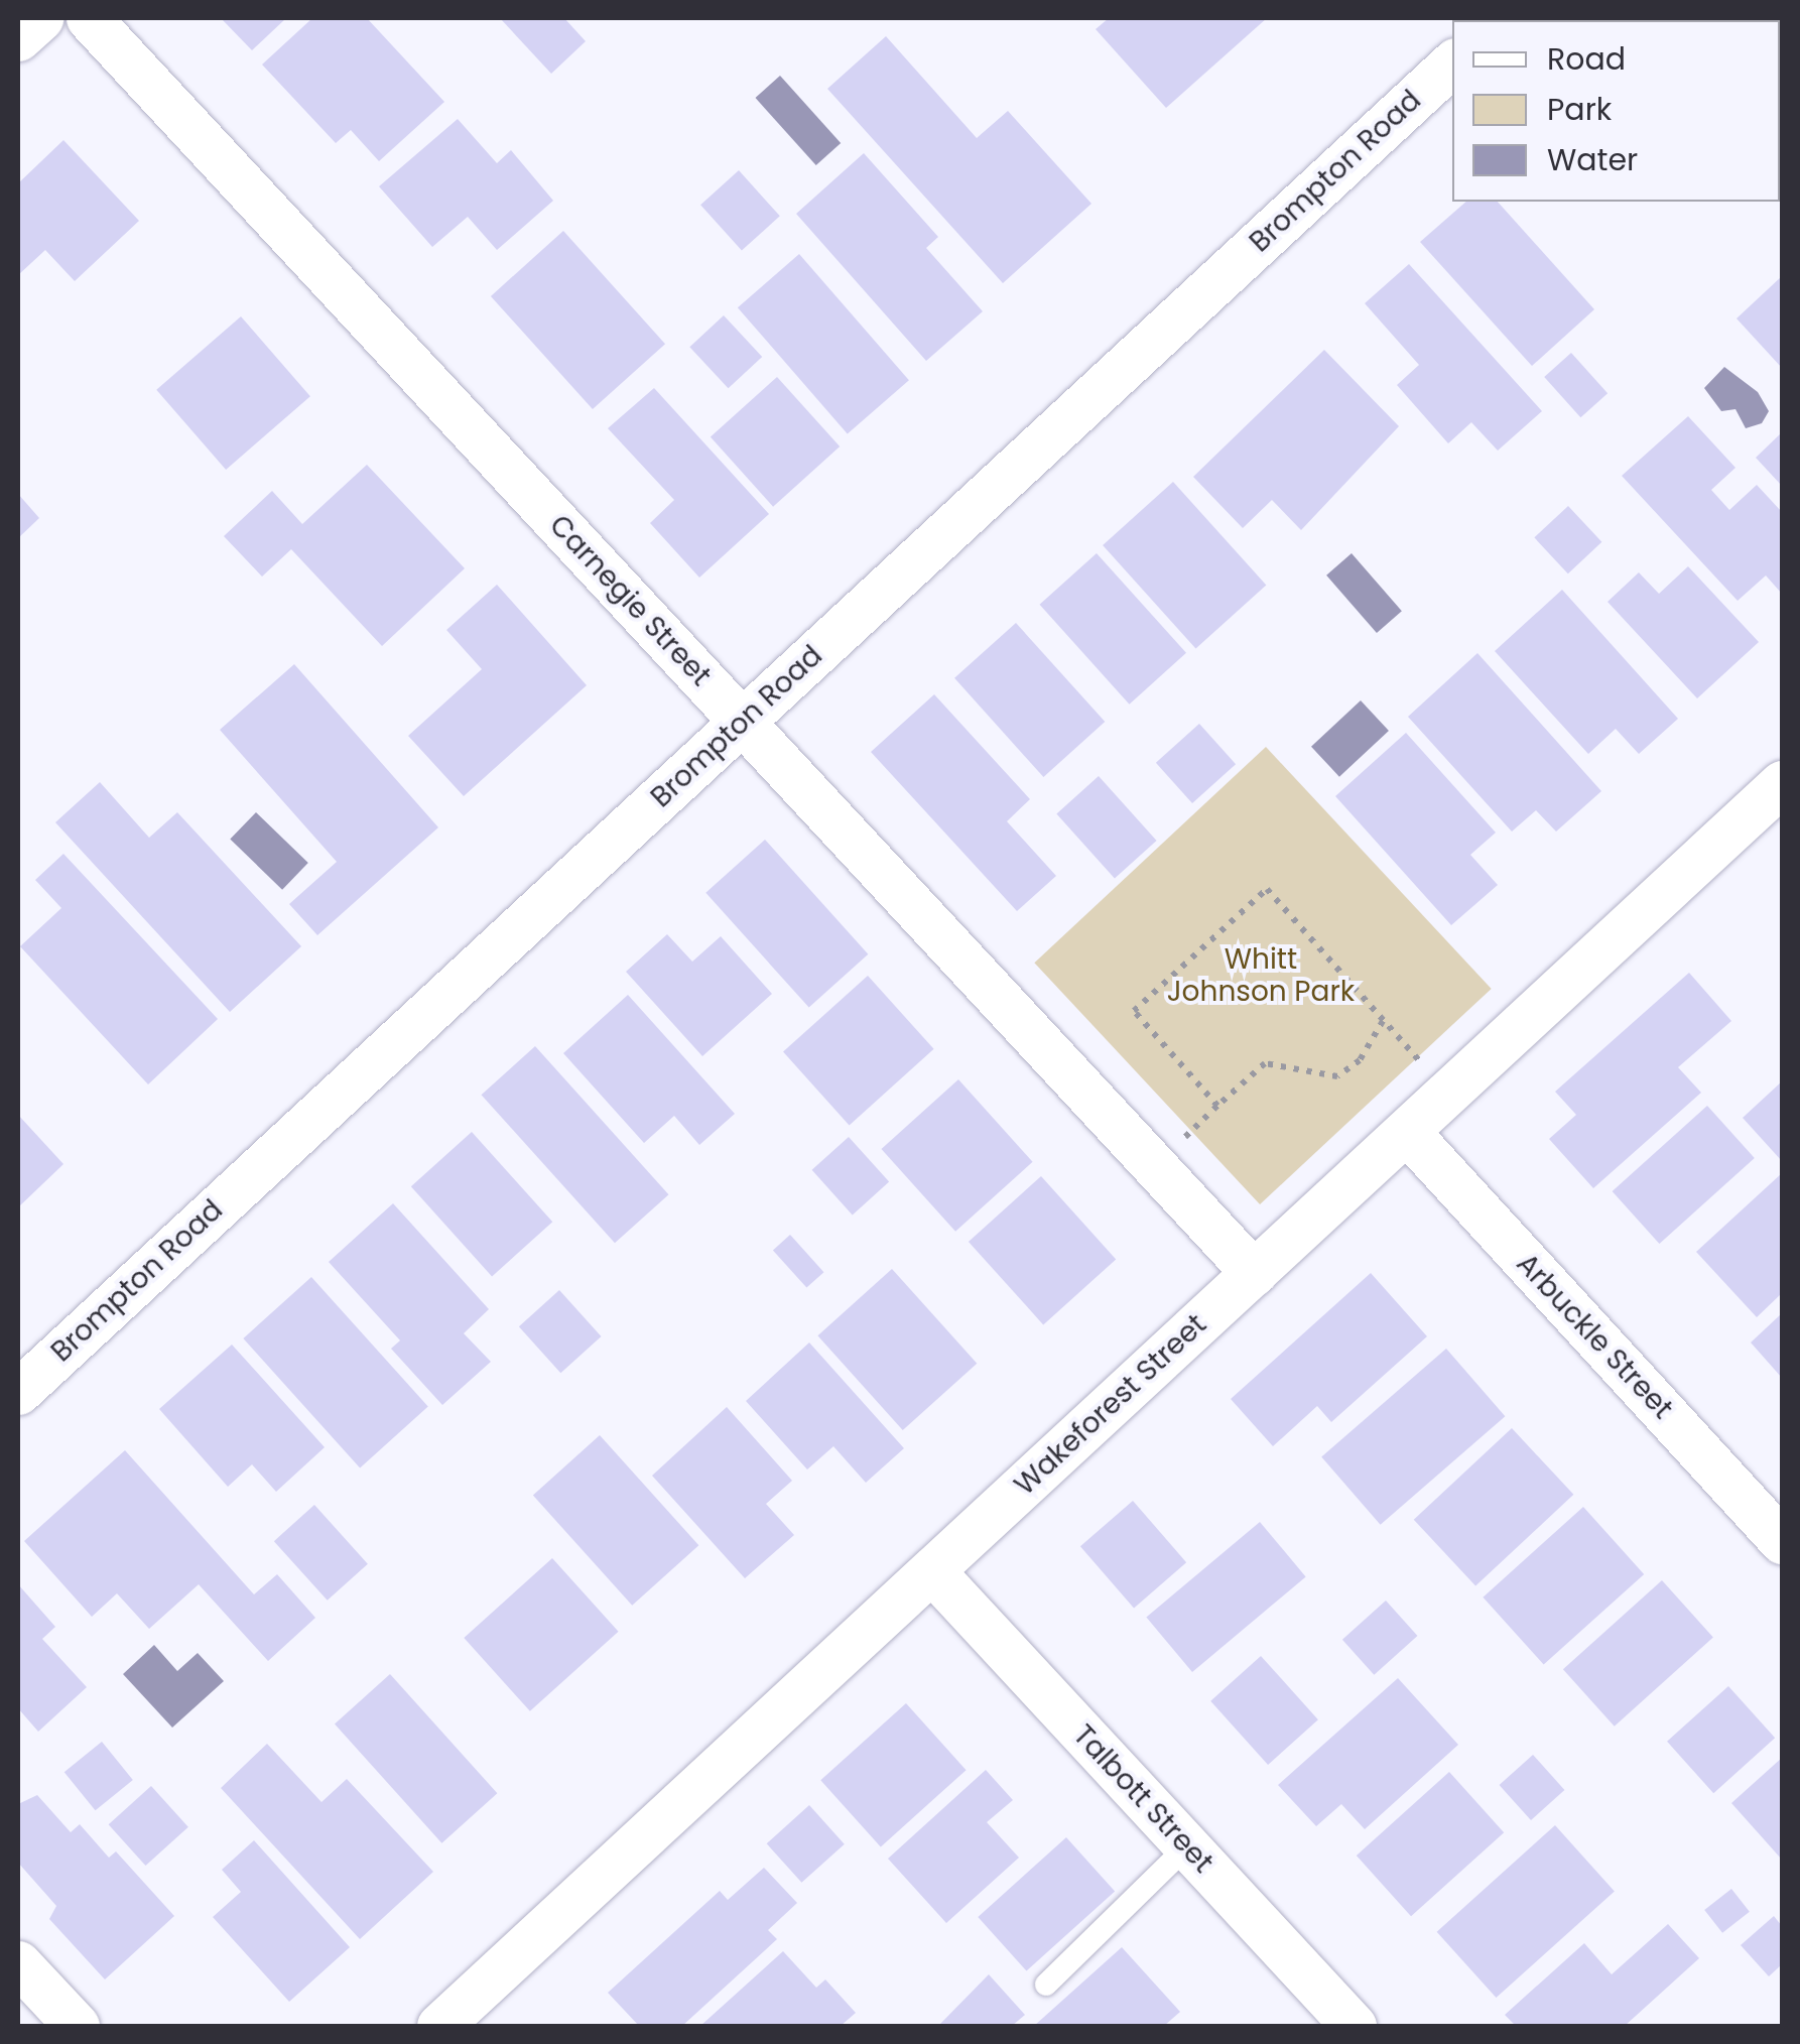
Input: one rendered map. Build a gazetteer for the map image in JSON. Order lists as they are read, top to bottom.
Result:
{
  "streets": {
    "street": [
      "Brompton Road",
      "Carnegie Street",
      "Arbuckle Street",
      "Wakeforest Street",
      "Talbott Street"
    ]
  },
  "crossings": [
    ["Brompton Road", "Carnegie Street"],
    ["Carnegie Street", "Wakeforest Street"],
    ["Arbuckle Street", "Wakeforest Street"],
    ["Wakeforest Street", "Talbott Street"]
  ],
  "parks": ["Whitt Johnson Park"],
  "legend": ["Road", "Park", "Water"]
}
